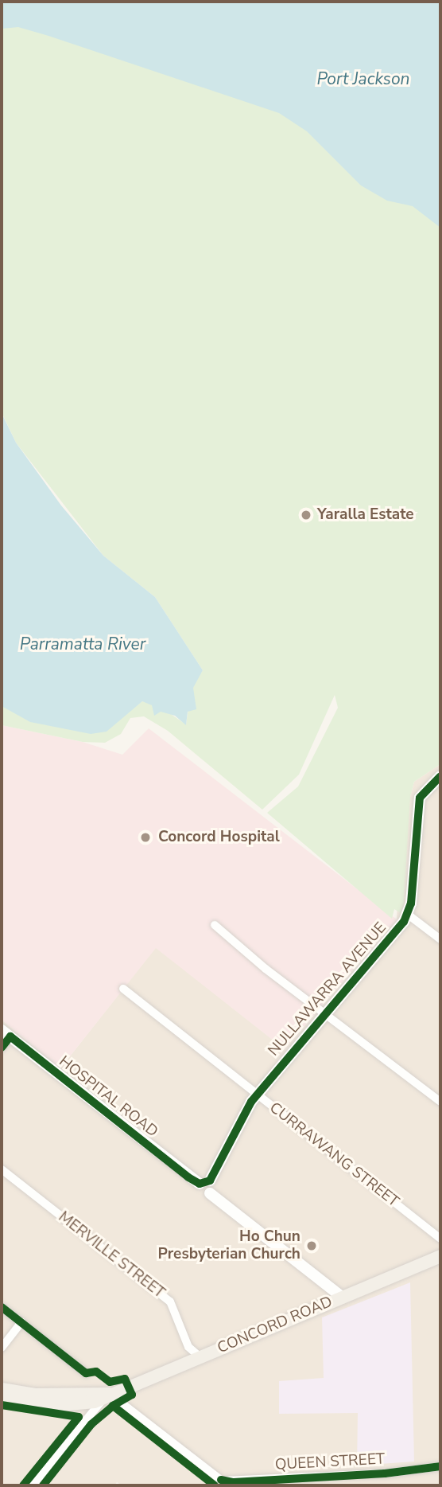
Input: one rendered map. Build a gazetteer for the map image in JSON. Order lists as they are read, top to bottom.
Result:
{
  "streets": {
    "main road": ["NULLAWARRA AVENUE", "HOSPITAL ROAD", "CONCORD ROAD"],
    "street": ["CURRAWANG STREET", "MERVILLE STREET", "QUEEN STREET"]
  },
  "crossings": [
    ["NULLAWARRA AVENUE", "HOSPITAL ROAD"],
    ["NULLAWARRA AVENUE", "CURRAWANG STREET"],
    ["MERVILLE STREET", "CONCORD ROAD"]
  ],
  "water": ["Port Jackson", "Parramatta River"],
  "places": ["Yaralla Estate", "Concord Hospital", "Ho Chun Presbyterian Church"]
}
